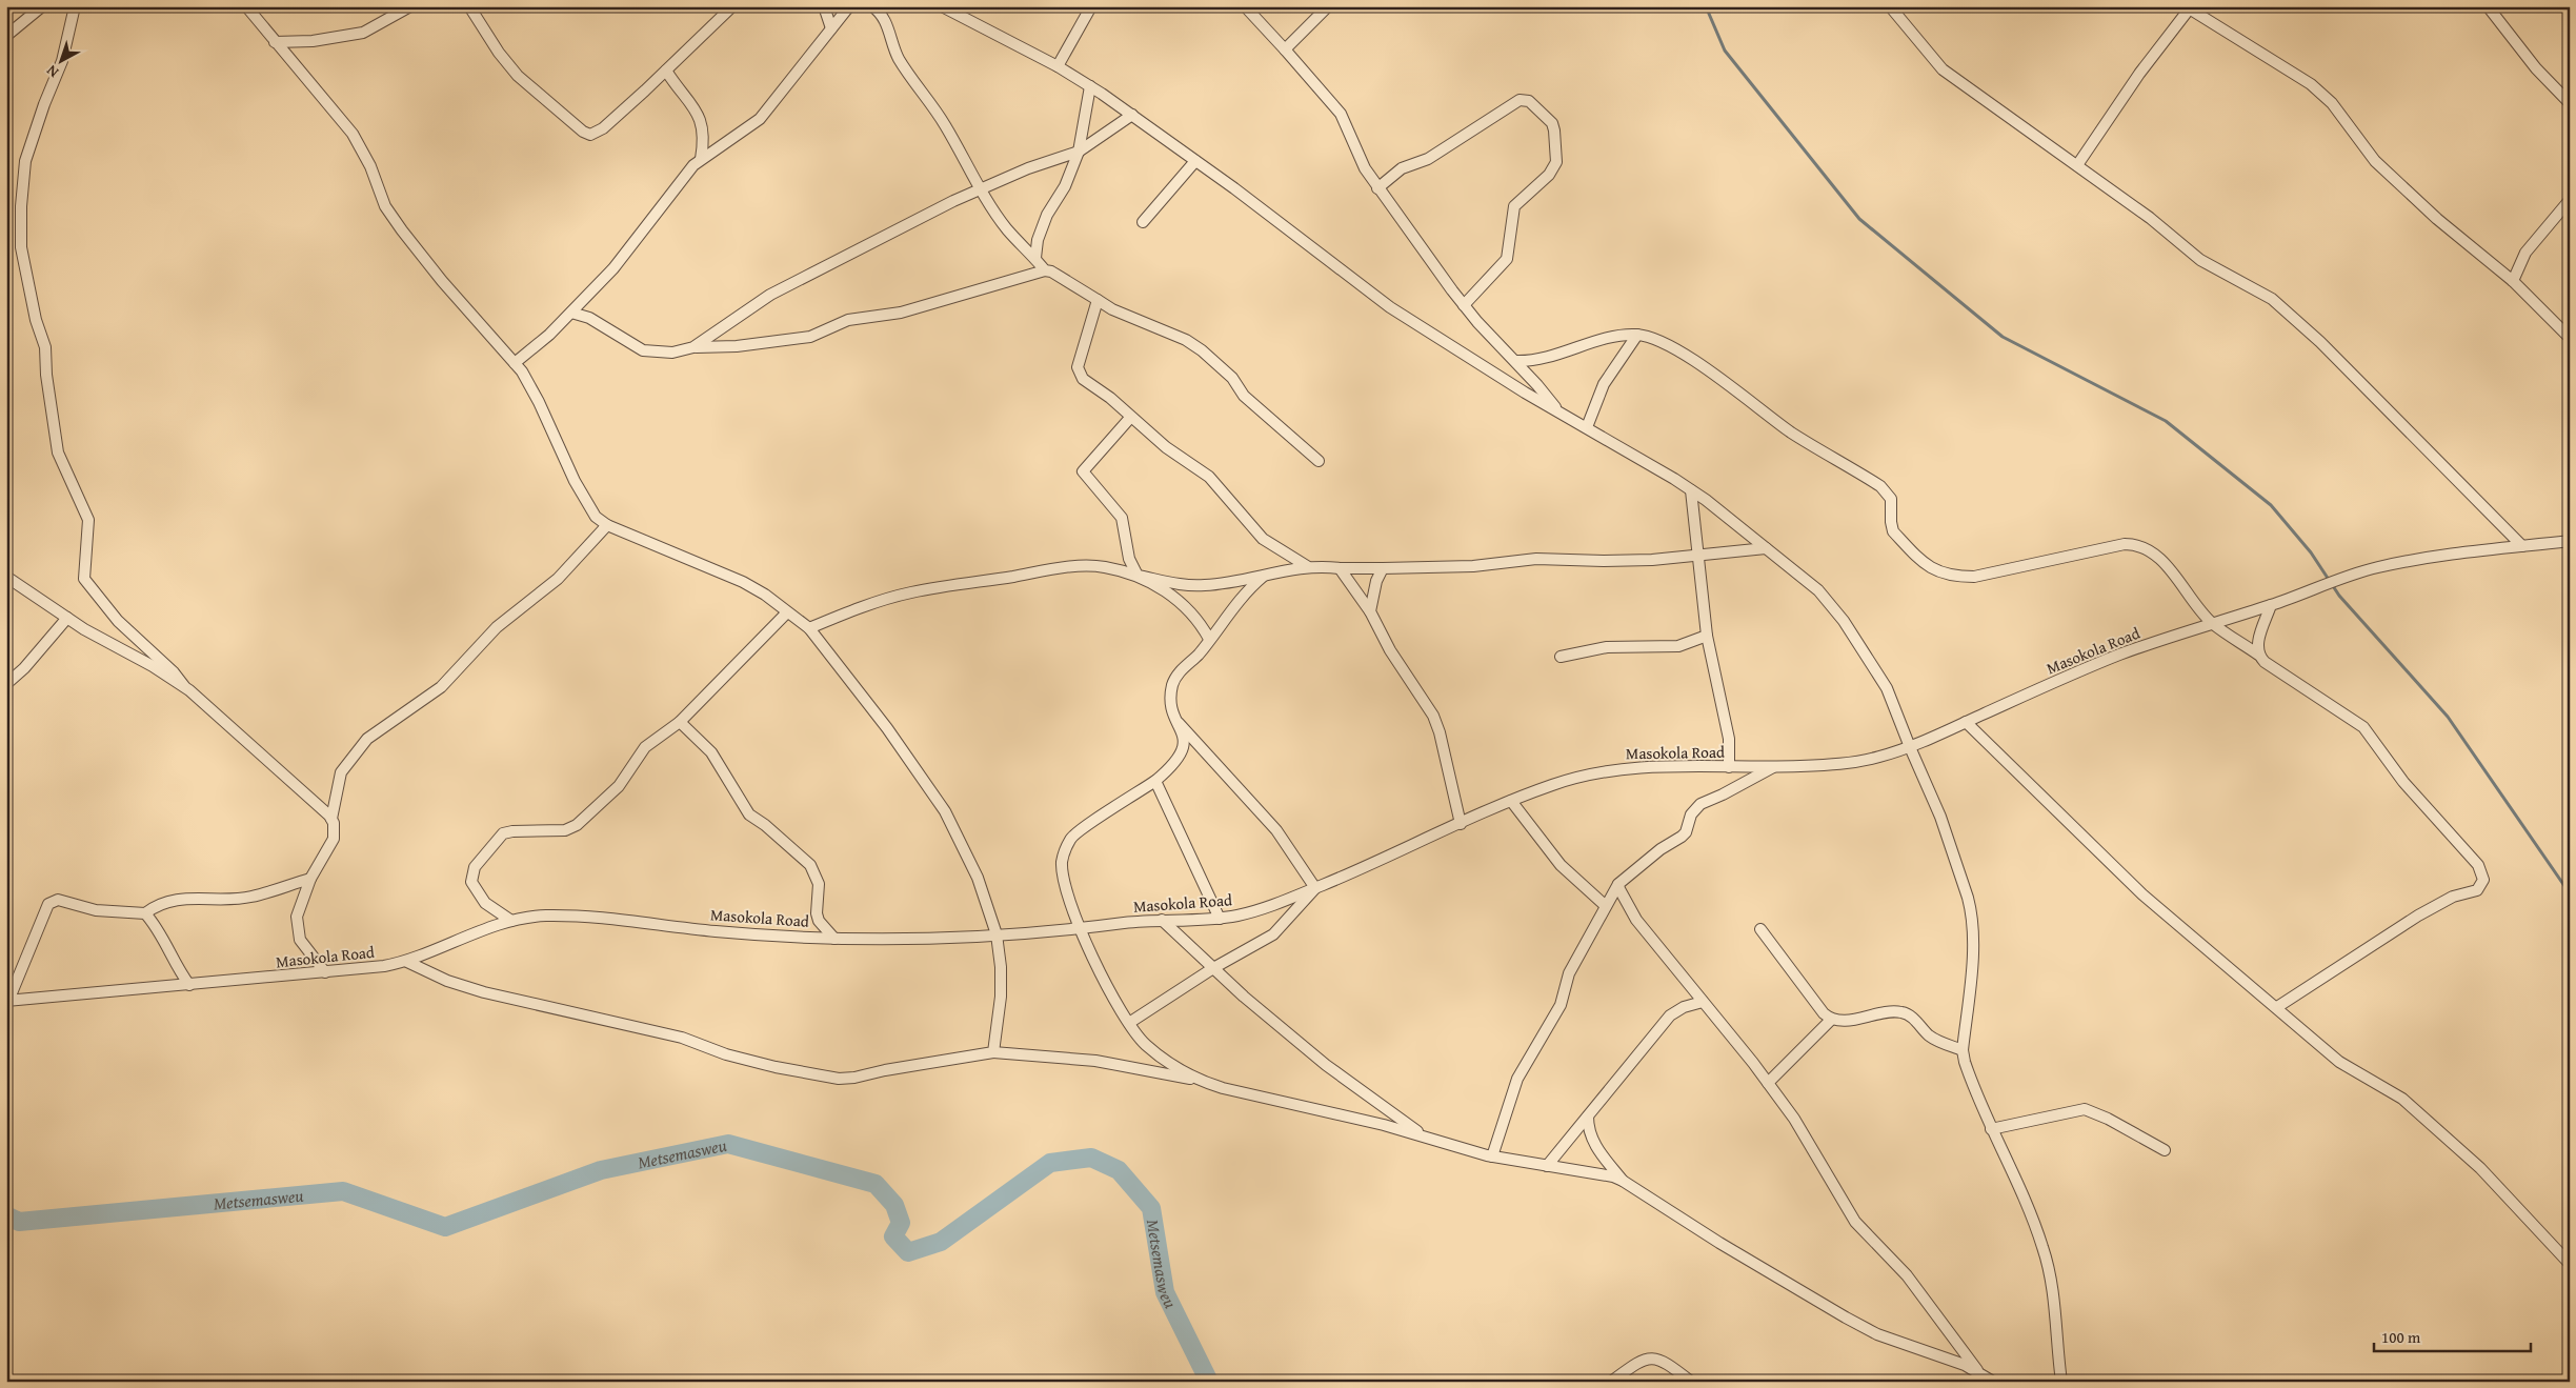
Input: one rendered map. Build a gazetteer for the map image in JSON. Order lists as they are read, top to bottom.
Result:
{
  "streets": {
    "street": ["Masokola Road"]
  },
  "water": ["Metsemasweu"],
  "scale_bar": "100 m",
  "north": "bottom left"
}
